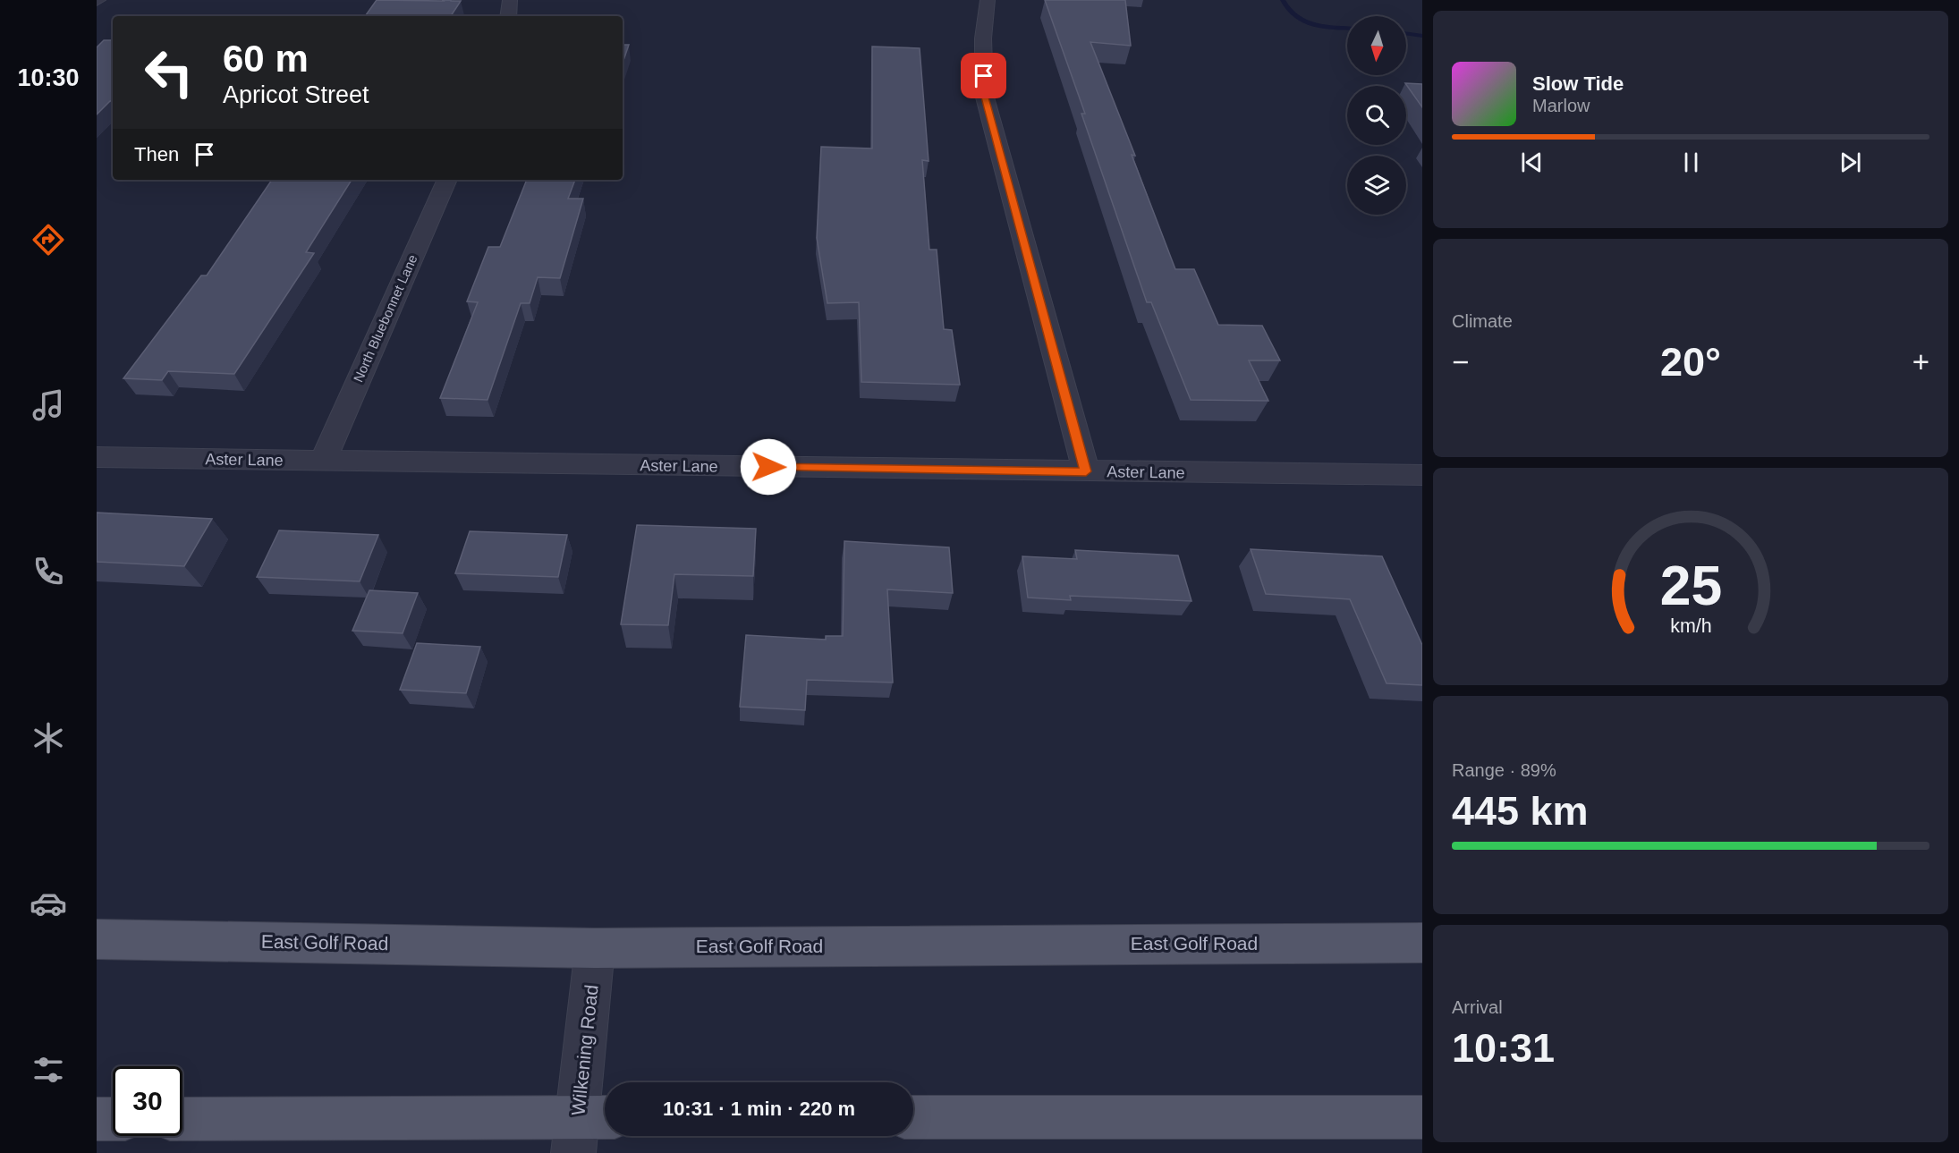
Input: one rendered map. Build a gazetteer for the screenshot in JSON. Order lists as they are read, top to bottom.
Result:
{
  "streets": {
    "main road": ["East Golf Road"],
    "street": ["North Bluebonnet Lane", "Aster Lane", "Wilkening Road"]
  },
  "crossings": [
    ["North Bluebonnet Lane", "Aster Lane"],
    ["East Golf Road", "Wilkening Road"]
  ],
  "north": "bottom",
  "page": {
    "tabs": "10:30",
    "turn": ["60 m", "Apricot Street"],
    "song": ["Slow Tide", "Marlow"],
    "then": "Then",
    "tile": [
      "Climate",
      ["Range · 89%", "445 km"],
      ["Arrival", "10:31"]
    ],
    "heat": ["−", "20°", "+"],
    "limit": "30",
    "trip": "10:31 · 1 min · 220 m",
    "gauge": ["25", "km/h"]
  }
}
